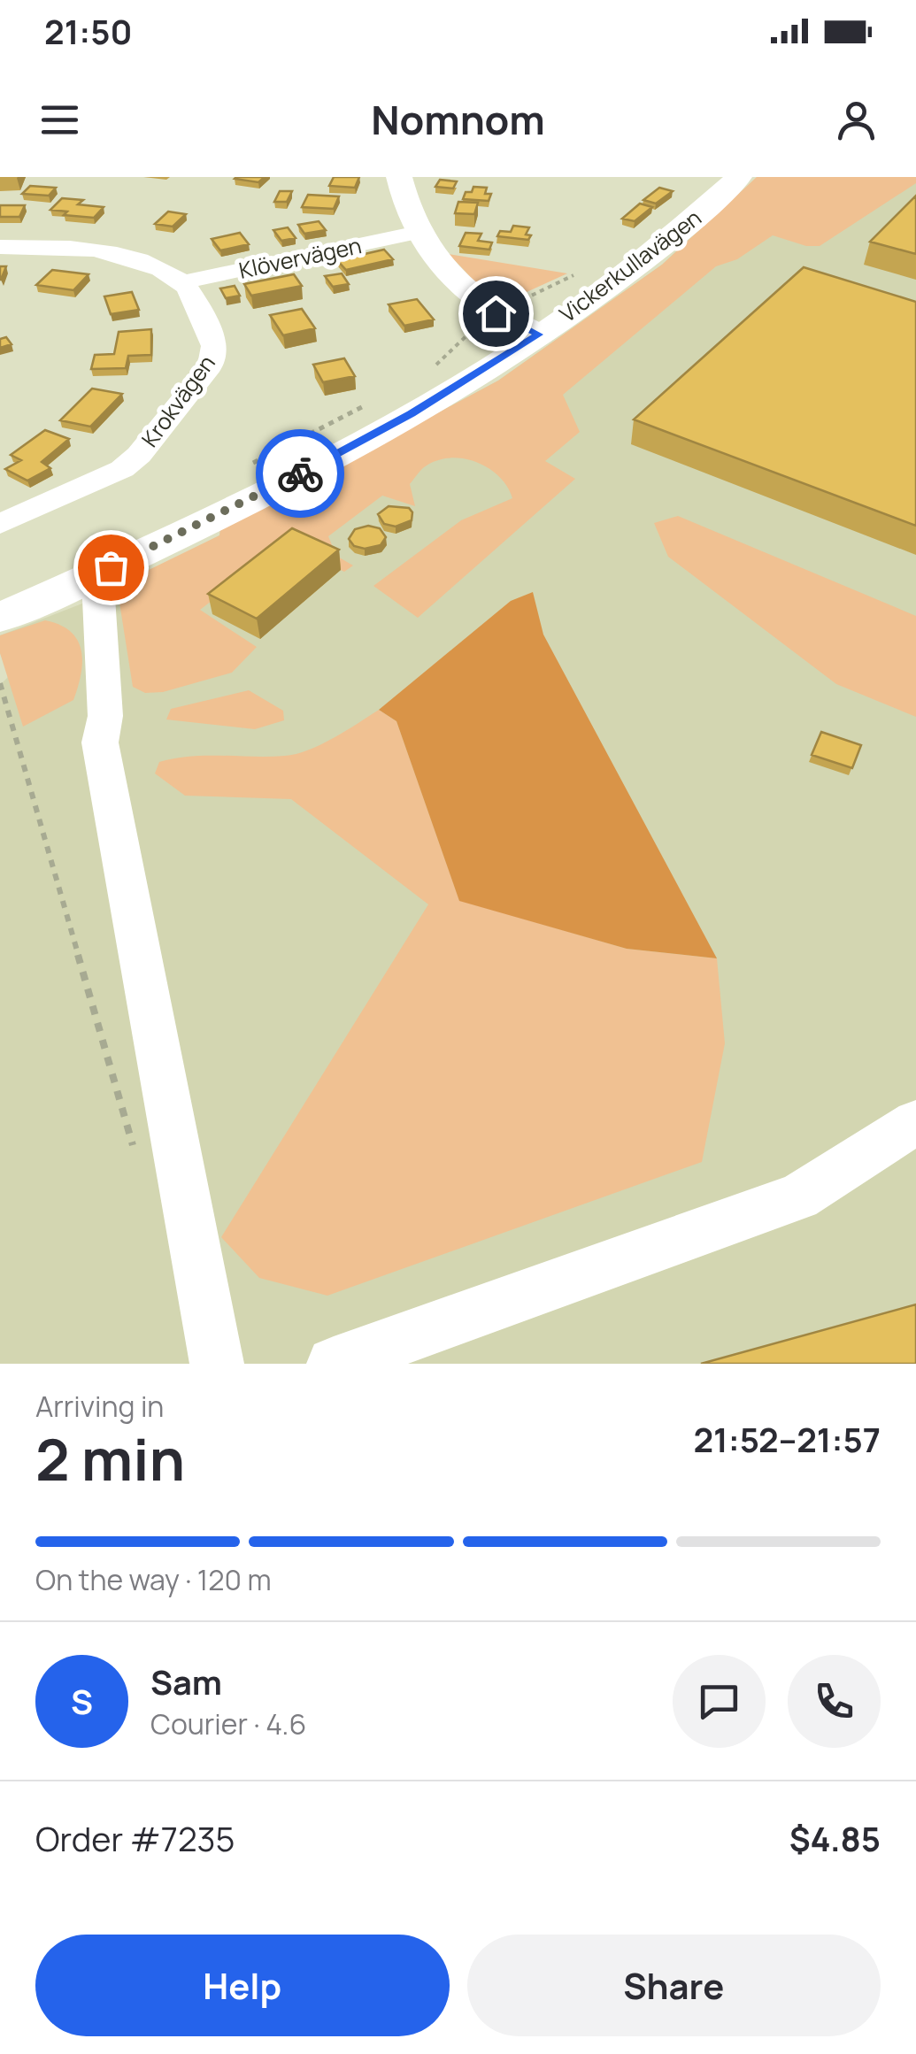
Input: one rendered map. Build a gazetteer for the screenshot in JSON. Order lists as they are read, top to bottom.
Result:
{
  "streets": {
    "main road": ["Vickerkullavägen"],
    "street": ["Klövervägen", "Krokvägen"]
  },
  "crossings": [
    ["Klövervägen", "Krokvägen"]
  ],
  "page": {
    "status": "21:50",
    "header": "Nomnom",
    "heading": ["2 min", "Arriving in", "21:52–21:57"],
    "panel": [
      "Sam",
      "Courier · 4.6",
      "Order #7235",
      "$4.85"
    ],
    "bar": "On the way · 120 m",
    "round": "S",
    "buttons": ["Help", "Share"]
  }
}
